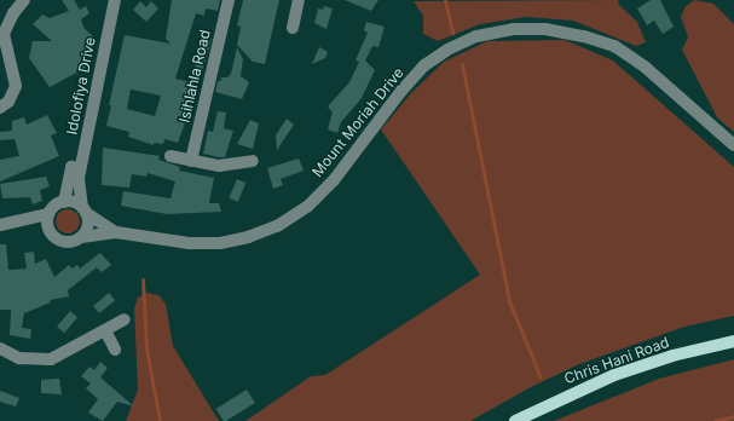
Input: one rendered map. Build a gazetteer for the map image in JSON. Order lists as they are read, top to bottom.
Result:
{
  "streets": {
    "main road": ["Chris Hani Road"],
    "street": ["Isihlahla Road", "Idolofiya Drive", "Mount Moriah Drive"]
  },
  "crossings": [
    ["Idolofiya Drive", "Mount Moriah Drive"]
  ]
}
